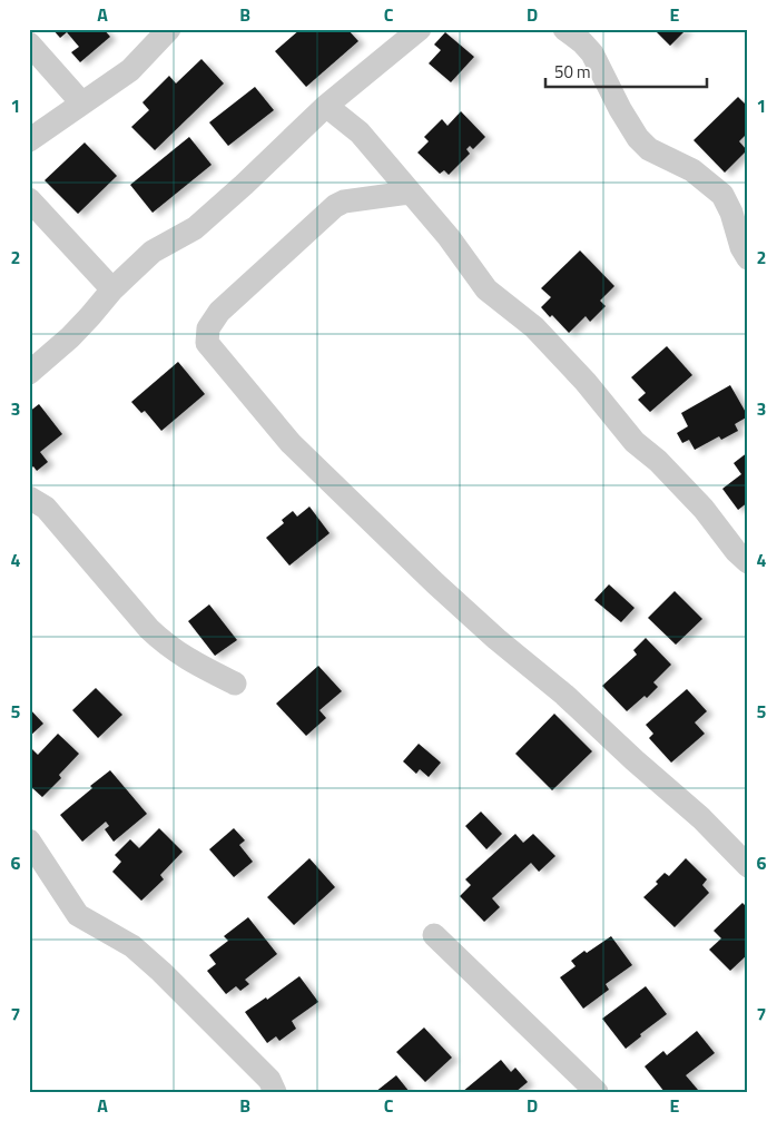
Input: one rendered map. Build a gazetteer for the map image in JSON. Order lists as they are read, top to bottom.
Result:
{
  "scale_bar": "50 m",
  "grid": {
    "columns": [
      "A",
      "B",
      "C",
      "D",
      "E"
    ],
    "rows": [
      "1",
      "2",
      "3",
      "4",
      "5",
      "6",
      "7"
    ]
  }
}
